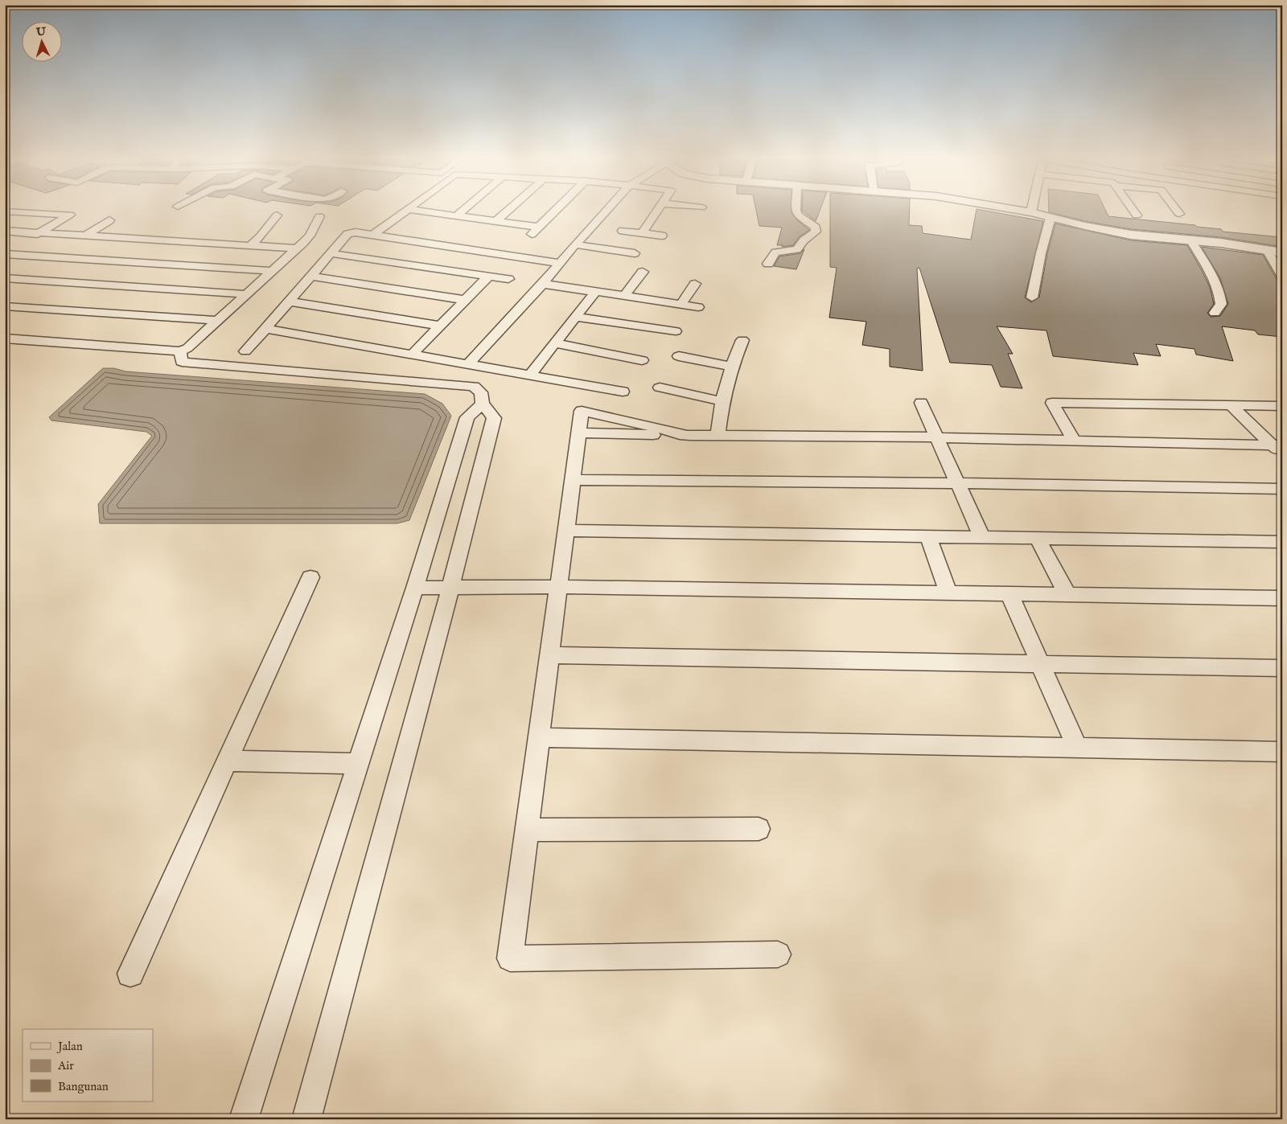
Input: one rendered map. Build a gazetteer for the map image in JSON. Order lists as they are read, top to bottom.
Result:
{
  "legend": ["Jalan", "Air", "Bangunan"],
  "north": "top"
}
